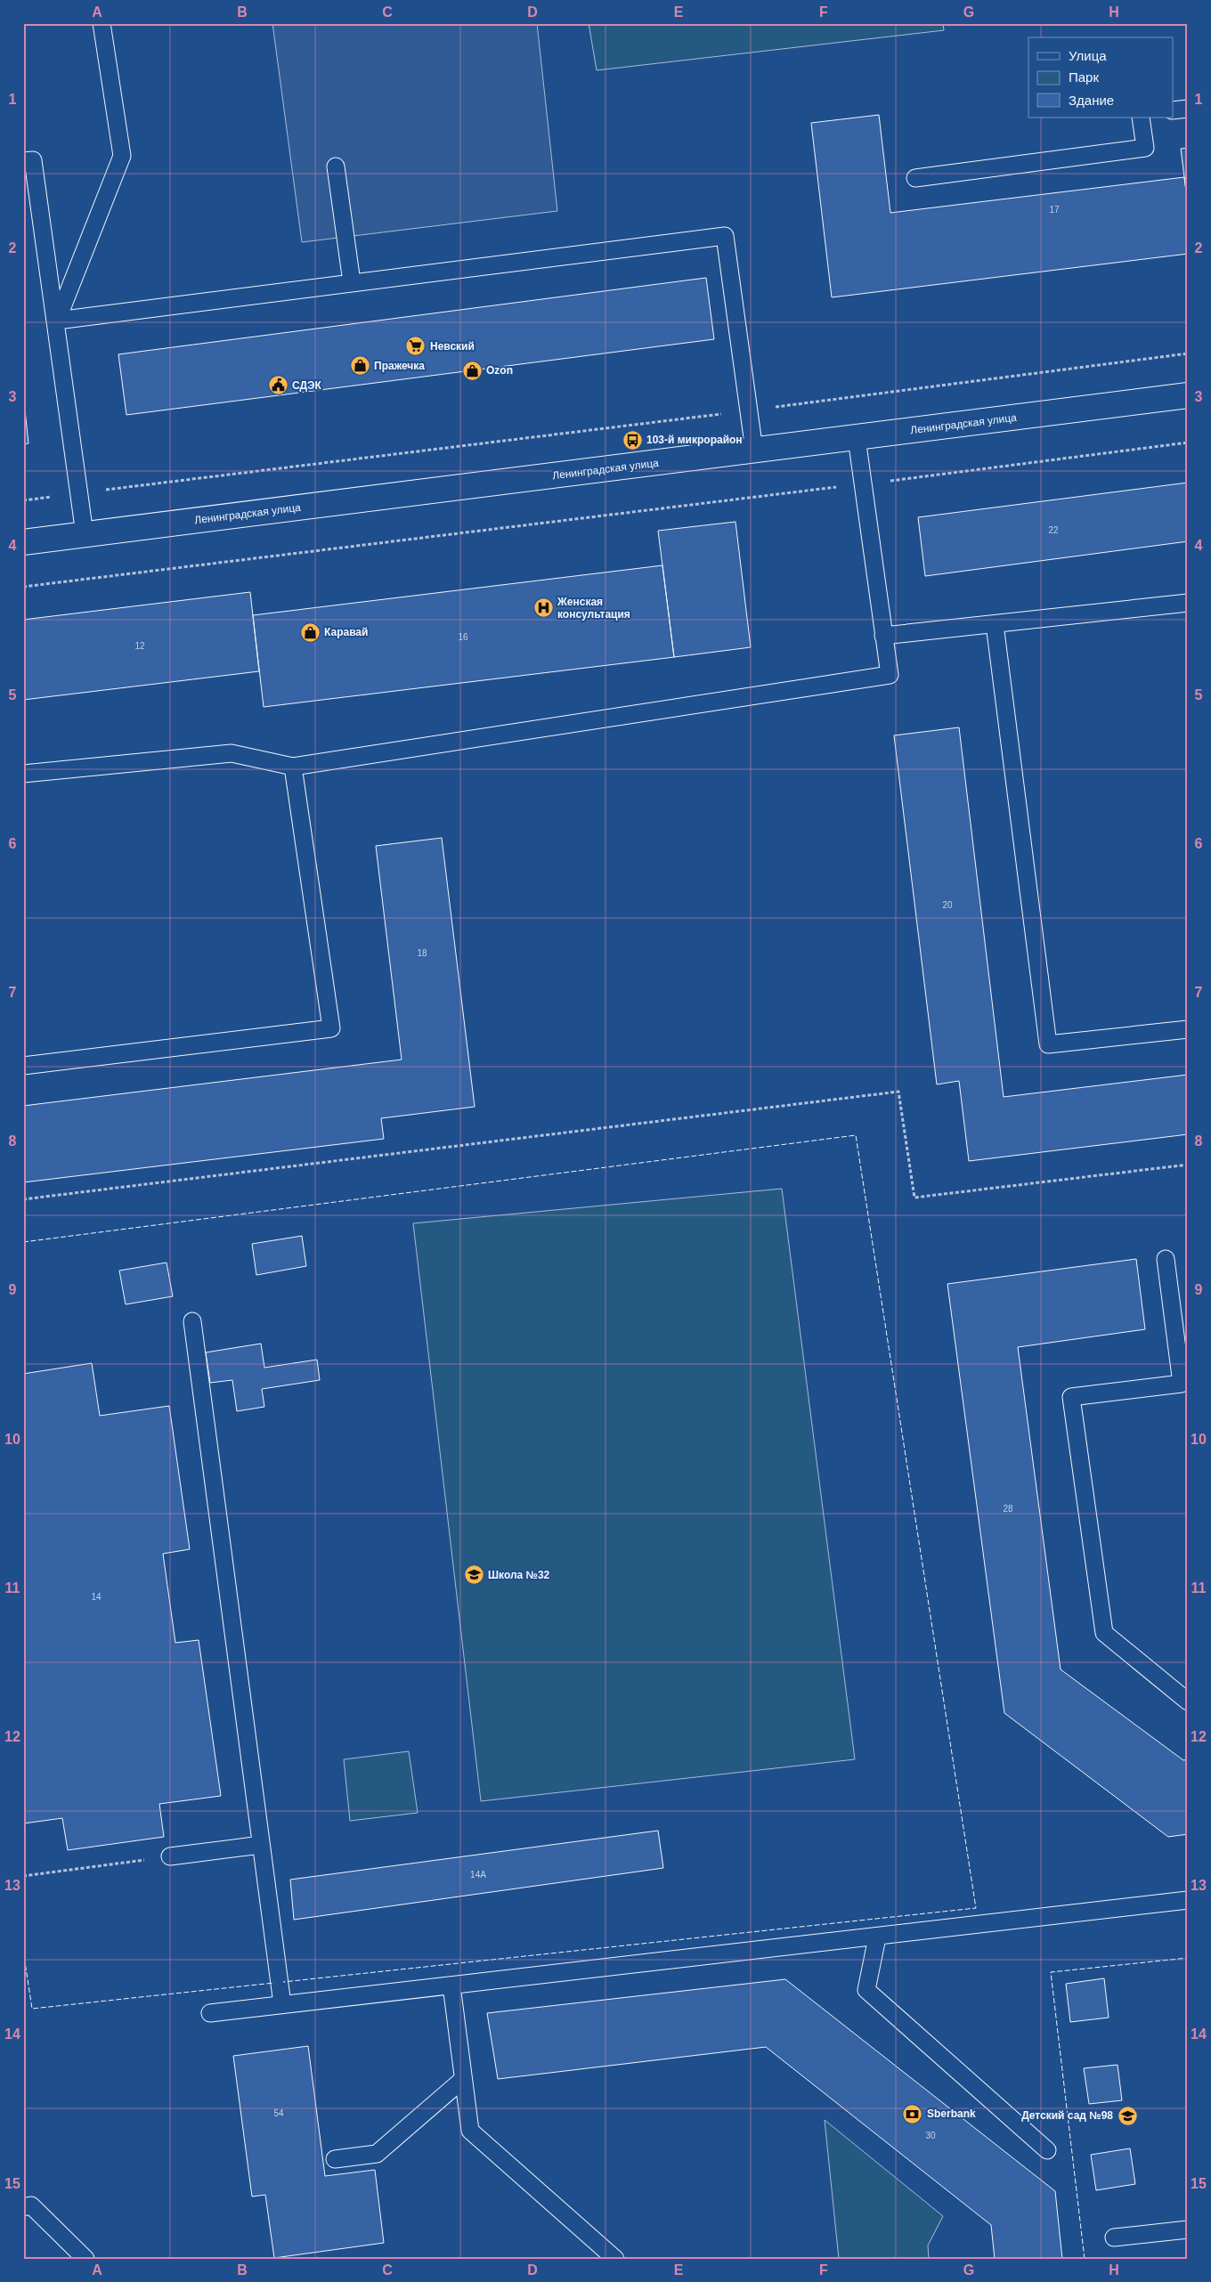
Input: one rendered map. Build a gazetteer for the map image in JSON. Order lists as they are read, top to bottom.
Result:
{
  "streets": {
    "street": ["Ленинградская улица"]
  },
  "places": {
    "supermarket": ["Невский"],
    "shop": ["Пражечка", "Ozon", "Каравай"],
    "public building": ["СДЭК"],
    "bus stop": ["103-й микрорайон"],
    "hospital": ["Женская консультация"],
    "school or university": ["Школа №32", "Детский сад №98"],
    "bank": ["Sberbank"]
  },
  "house_numbers": [
    "17",
    "22",
    "16",
    "12",
    "20",
    "18",
    "28",
    "14",
    "14А",
    "54",
    "30"
  ],
  "legend": ["Улица", "Парк", "Здание"],
  "grid": {
    "columns": [
      "A",
      "B",
      "C",
      "D",
      "E",
      "F",
      "G",
      "H"
    ],
    "rows": [
      "1",
      "2",
      "3",
      "4",
      "5",
      "6",
      "7",
      "8",
      "9",
      "10",
      "11",
      "12",
      "13",
      "14",
      "15"
    ]
  }
}
